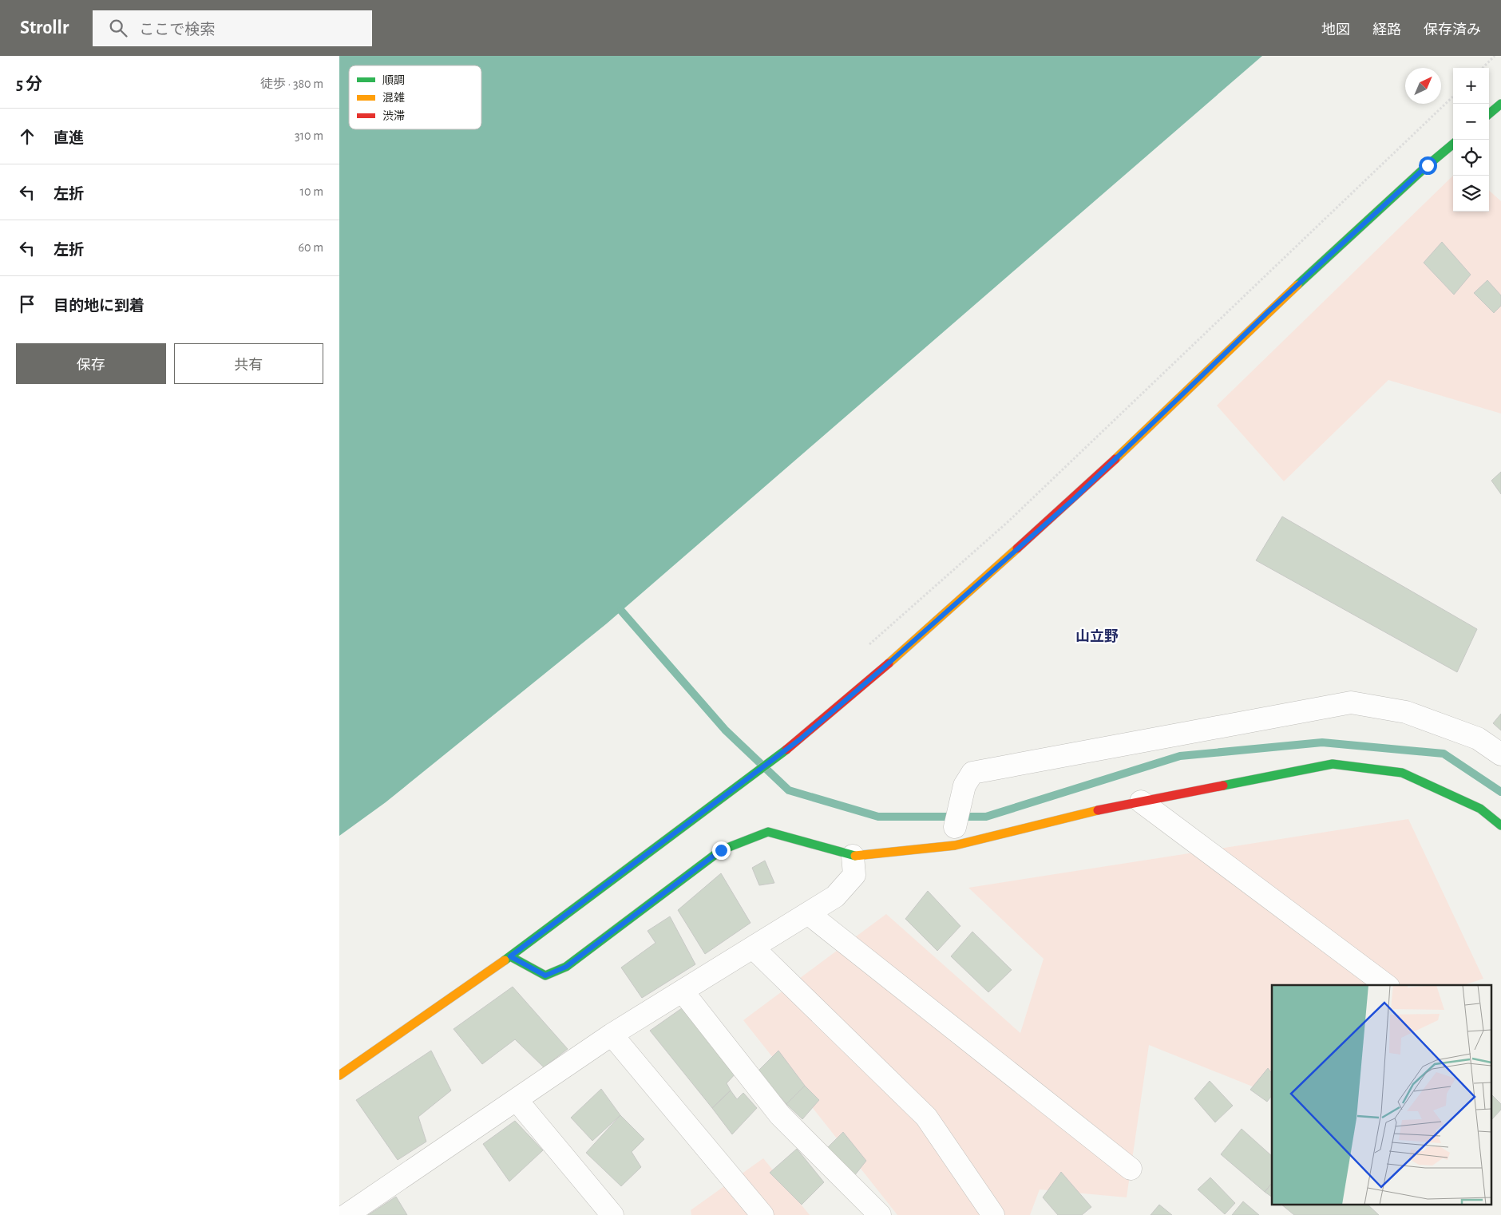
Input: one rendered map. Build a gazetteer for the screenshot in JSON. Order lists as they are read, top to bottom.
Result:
{
  "districts": ["山立野"],
  "legend": ["順調", "混雑", "渋滞"],
  "north": "top right",
  "page": {
    "header": "Strollr",
    "search": "ここで検索",
    "nav": ["地図", "経路", "保存済み"],
    "heading": ["5 分", "徒歩 · 380 m"],
    "map_buttons": ["+", "−"],
    "list": [
      ["直進", "310 m"],
      ["左折", "10 m"],
      ["左折", "60 m"],
      "目的地に到着"
    ],
    "buttons": ["保存", "共有"]
  }
}
